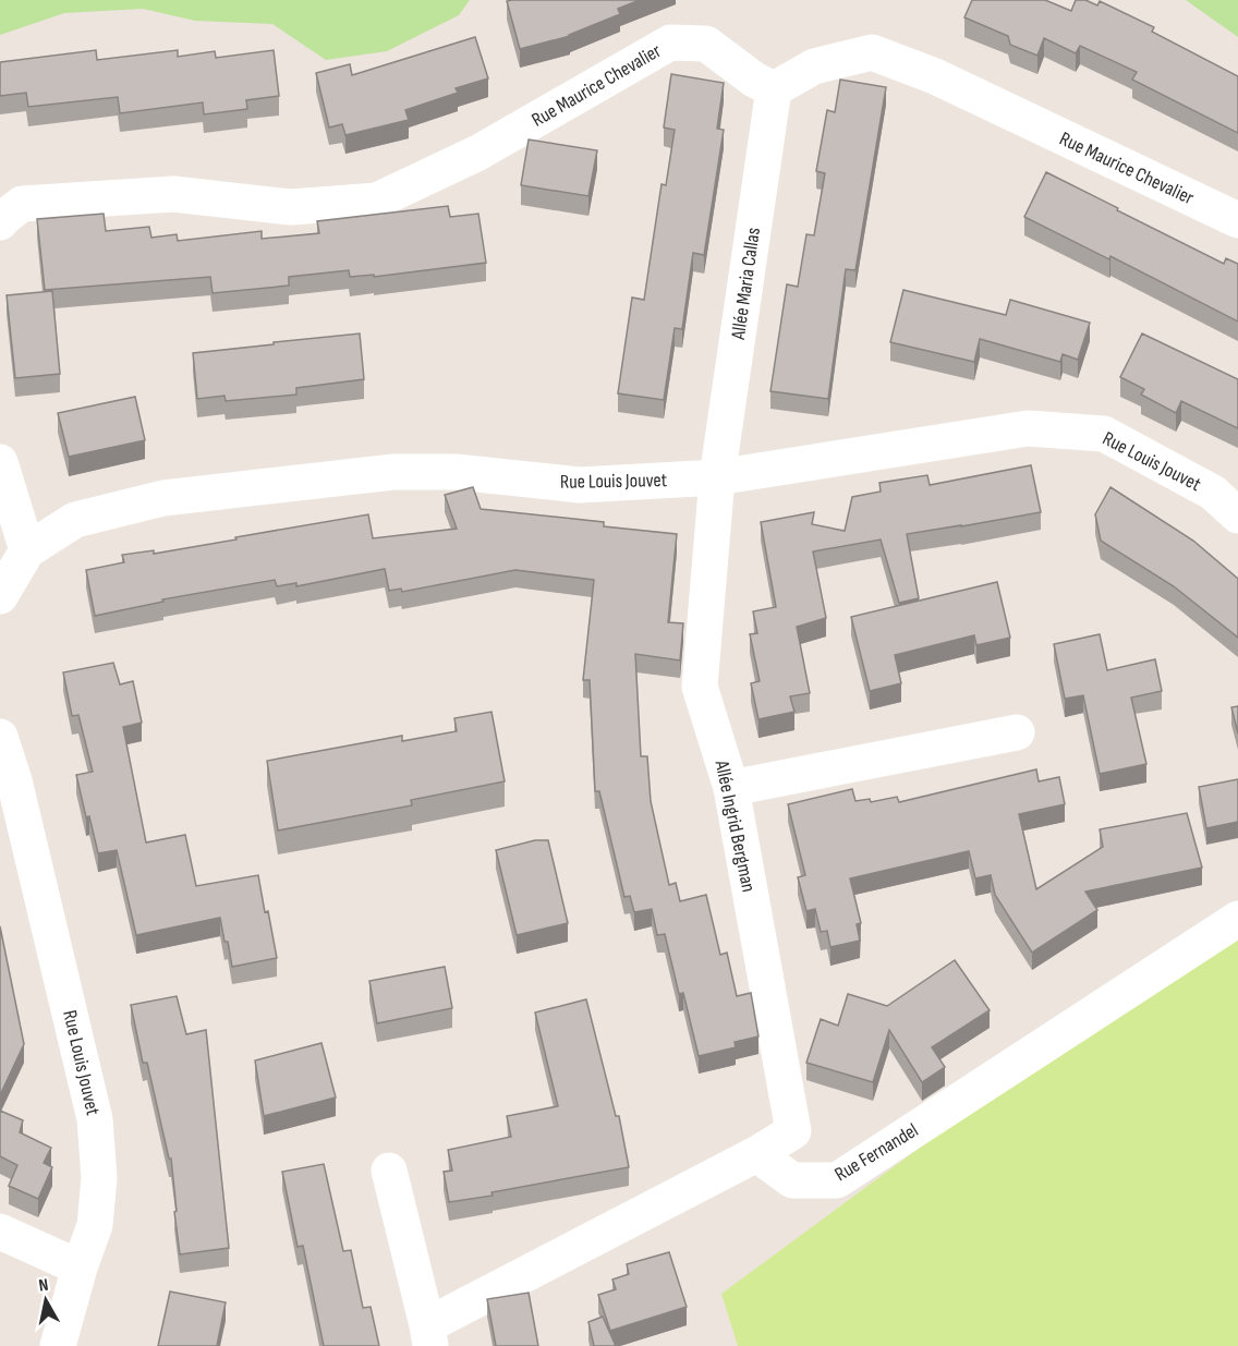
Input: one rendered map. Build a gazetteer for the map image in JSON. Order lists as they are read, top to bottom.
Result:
{
  "streets": {
    "street": [
      "Rue Maurice Chevalier",
      "Allée Maria Callas",
      "Rue Louis Jouvet",
      "Allée Ingrid Bergman",
      "Rue Fernandel"
    ]
  },
  "crossings": [
    ["Rue Maurice Chevalier", "Allée Maria Callas"],
    ["Allée Maria Callas", "Rue Louis Jouvet"],
    ["Allée Maria Callas", "Allée Ingrid Bergman"],
    ["Rue Louis Jouvet", "Allée Ingrid Bergman"],
    ["Allée Ingrid Bergman", "Rue Fernandel"]
  ],
  "north": "top"
}
